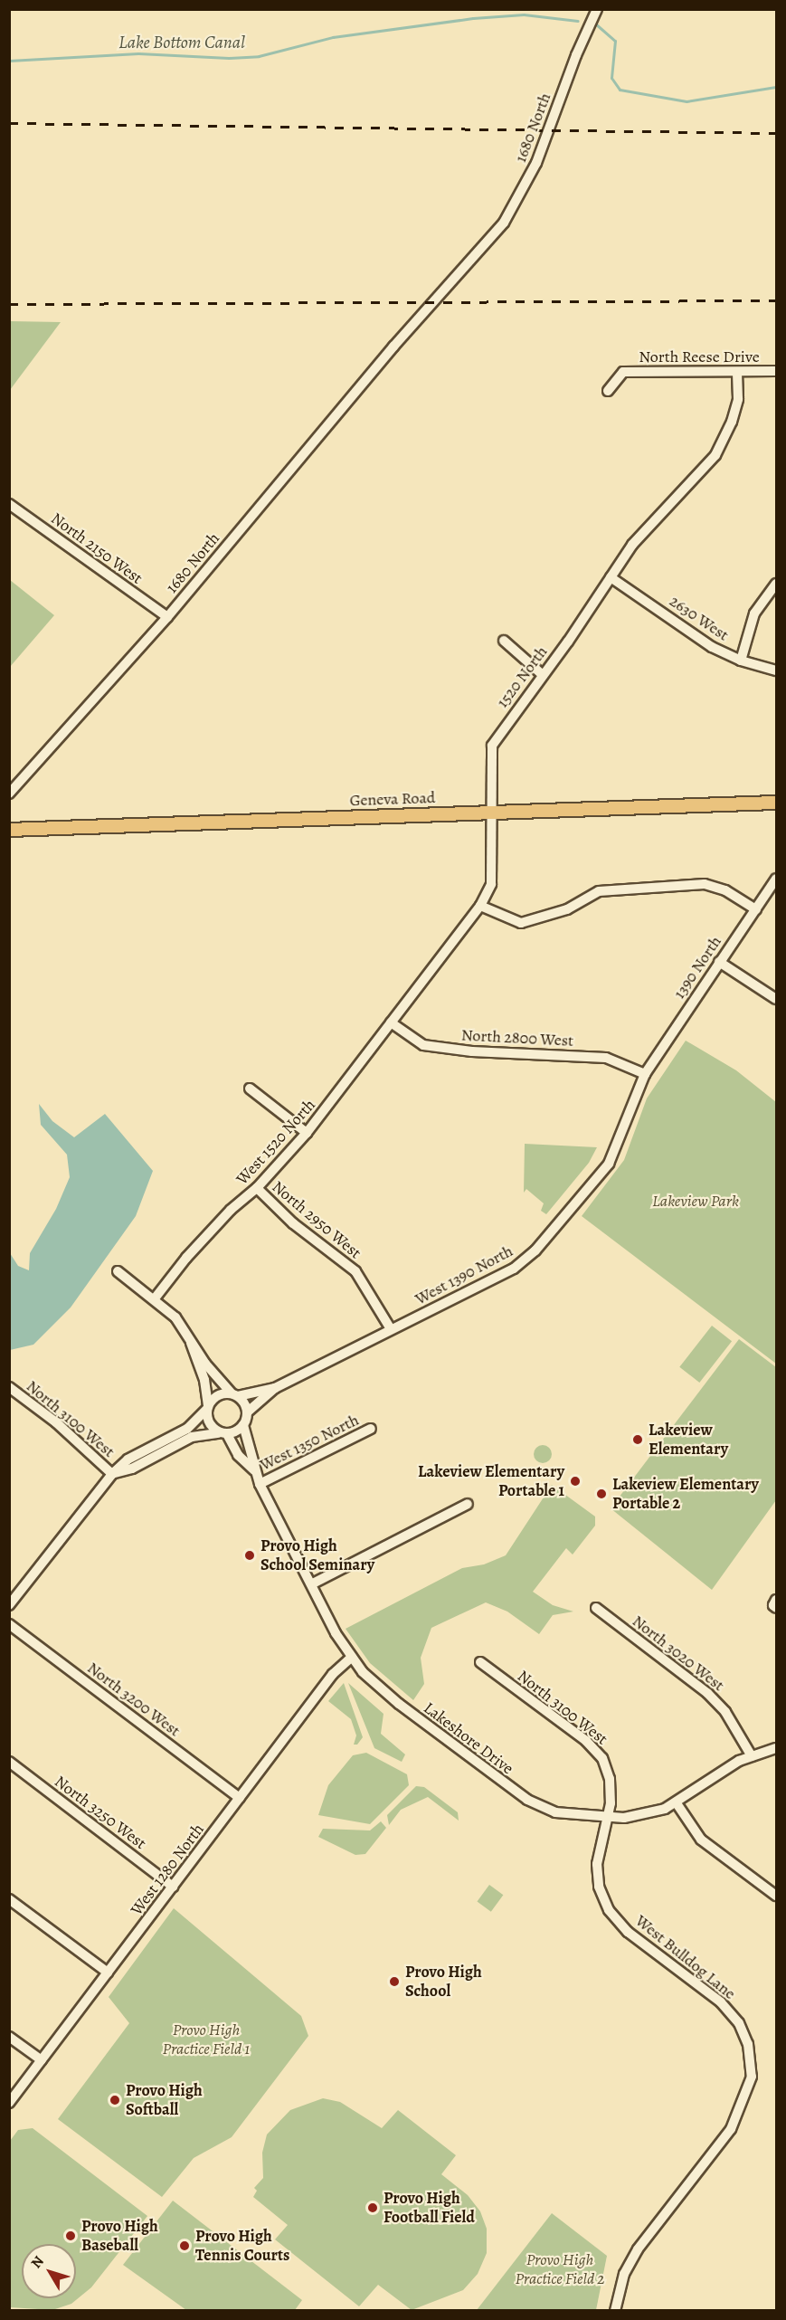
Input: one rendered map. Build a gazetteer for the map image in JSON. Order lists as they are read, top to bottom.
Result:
{
  "streets": {
    "main road": ["Geneva Road"],
    "street": [
      "1680 North",
      "North Reese Drive",
      "North 2150 West",
      "2630 West",
      "1520 North",
      "1390 North",
      "North 2800 West",
      "West 1520 North",
      "North 2950 West",
      "West 1390 North",
      "North 3100 West",
      "West 1350 North",
      "North 3020 West",
      "North 3200 West",
      "Lakeshore Drive",
      "North 3250 West",
      "West 1280 North",
      "West Bulldog Lane"
    ]
  },
  "crossings": [
    ["1680 North", "North 2150 West"],
    ["North Reese Drive", "1520 North"],
    ["2630 West", "1520 North"],
    ["1520 North", "Geneva Road"],
    ["1520 North", "North 2800 West"],
    ["1520 North", "West 1520 North"],
    ["1390 North", "North 2800 West"],
    ["1390 North", "West 1390 North"],
    ["North 2800 West", "West 1520 North"],
    ["North 2800 West", "West 1390 North"],
    ["West 1520 North", "North 2950 West"],
    ["North 2950 West", "West 1390 North"],
    ["West 1390 North", "Lakeshore Drive"],
    ["North 3100 West", "Lakeshore Drive"],
    ["North 3100 West", "West Bulldog Lane"],
    ["West 1350 North", "Lakeshore Drive"],
    ["North 3020 West", "Lakeshore Drive"],
    ["North 3200 West", "West 1280 North"],
    ["Lakeshore Drive", "West 1280 North"],
    ["Lakeshore Drive", "West Bulldog Lane"],
    ["North 3250 West", "West 1280 North"]
  ],
  "water": ["Lake Bottom Canal"],
  "parks": ["Lakeview Park", "Provo High Practice Field 1", "Provo High Practice Field 2"],
  "places": [
    "Lakeview Elementary",
    "Lakeview Elementary Portable 1",
    "Lakeview Elementary Portable 2",
    "Provo High School Seminary",
    "Provo High School",
    "Provo High Softball",
    "Provo High Football Field",
    "Provo High Baseball",
    "Provo High Tennis Courts"
  ],
  "north": "top left"
}
